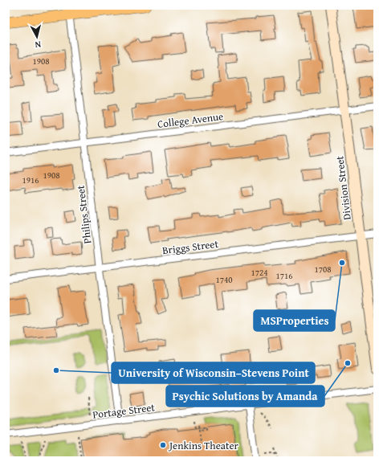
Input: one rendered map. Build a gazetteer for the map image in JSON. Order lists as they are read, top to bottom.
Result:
{
  "streets": {
    "main road": ["Division Street"],
    "street": [
      "College Avenue",
      "Philips Street",
      "Briggs Street",
      "Portage Street"
    ]
  },
  "crossings": [
    ["College Avenue", "Division Street"],
    ["College Avenue", "Philips Street"],
    ["Division Street", "Briggs Street"],
    ["Philips Street", "Briggs Street"],
    ["Philips Street", "Portage Street"]
  ],
  "places": [
    "MSProperties",
    "Psychic Solutions by Amanda",
    "University of Wisconsin–Stevens Point",
    "Jenkins Theater"
  ],
  "house_numbers": [
    "1908",
    "1908",
    "1916",
    "1708",
    "1724",
    "1716",
    "1740"
  ],
  "north": "bottom"
}
